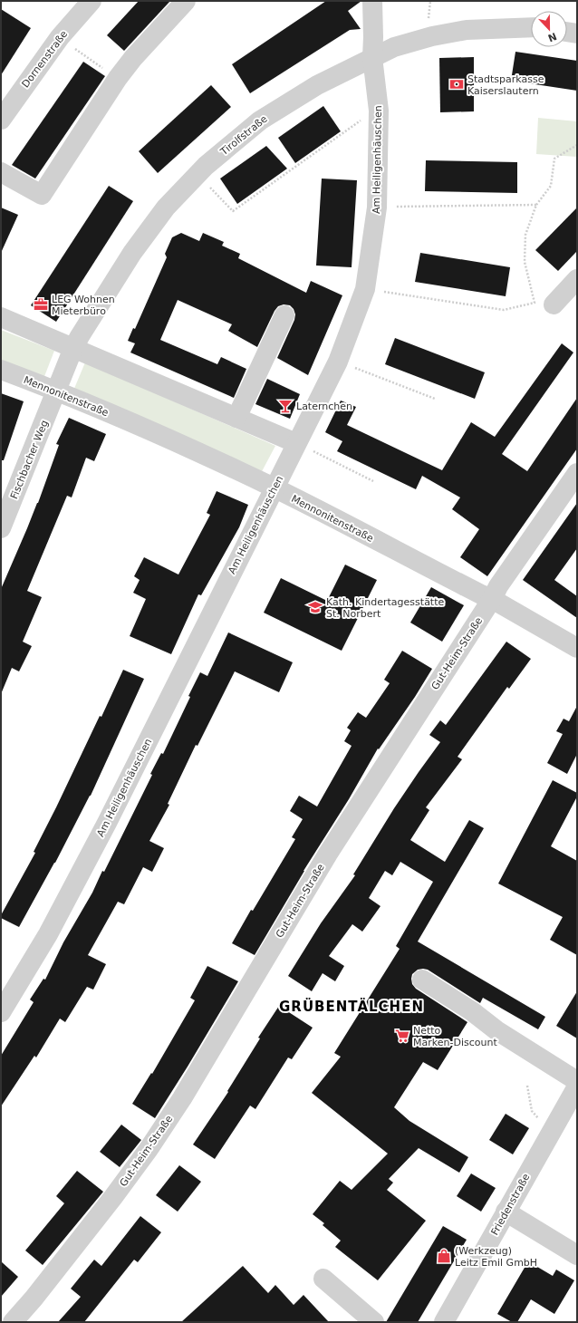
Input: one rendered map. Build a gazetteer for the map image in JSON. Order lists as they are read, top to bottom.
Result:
{
  "streets": {
    "street": [
      "Dornenstraße",
      "Tirolfstraße",
      "Am Heiligenhäuschen",
      "Mennonitenstraße",
      "Fischbacher Weg",
      "Gut-Heim-Straße",
      "Friedenstraße"
    ]
  },
  "crossings": [
    ["Tirolfstraße", "Am Heiligenhäuschen"],
    ["Tirolfstraße", "Mennonitenstraße"],
    ["Tirolfstraße", "Fischbacher Weg"],
    ["Am Heiligenhäuschen", "Mennonitenstraße"],
    ["Mennonitenstraße", "Fischbacher Weg"],
    ["Mennonitenstraße", "Gut-Heim-Straße"]
  ],
  "districts": ["GRÜBENTÄLCHEN"],
  "places": {
    "bank": ["Stadtsparkasse Kaiserslautern"],
    "office": ["LEG Wohnen Mieterbüro"],
    "bar": ["Laternchen"],
    "school or university": ["Kath. Kindertagesstätte St. Norbert"],
    "supermarket": ["Netto Marken-Discount"],
    "shop": ["(Werkzeug) Leitz Emil GmbH"]
  },
  "north": "bottom"
}
